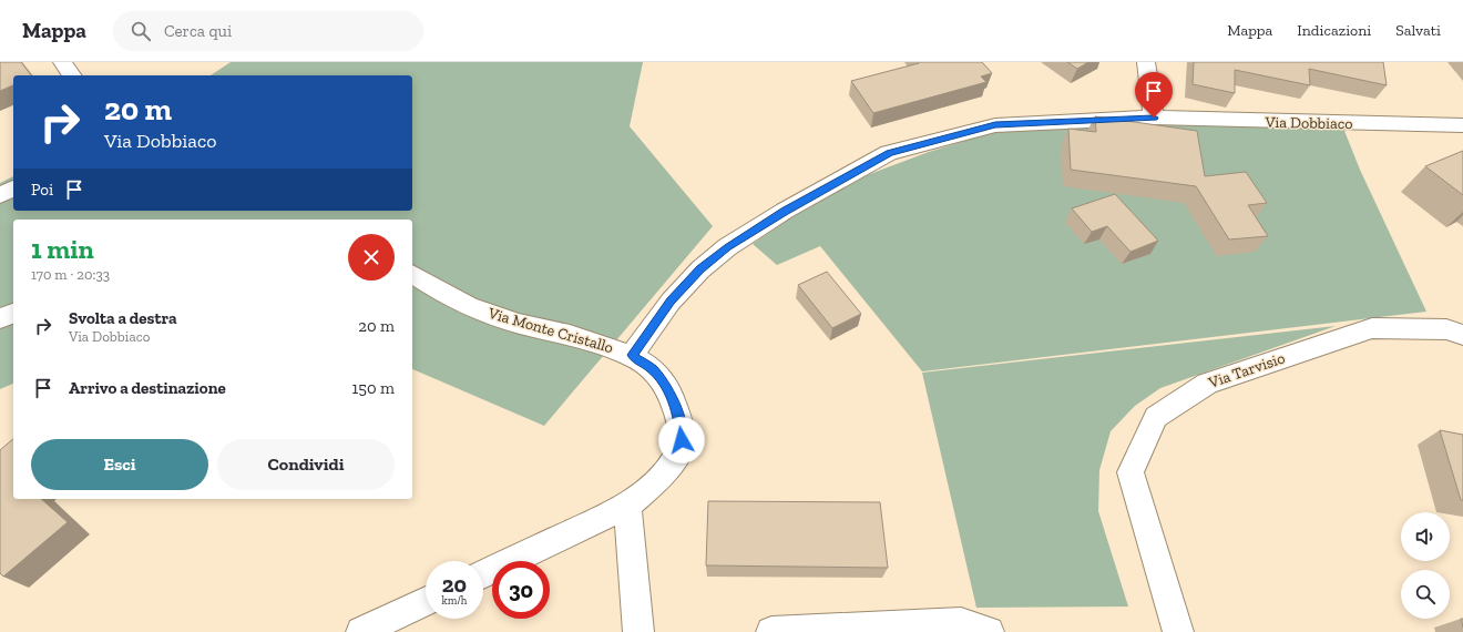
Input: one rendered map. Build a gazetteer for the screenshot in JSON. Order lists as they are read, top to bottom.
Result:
{
  "streets": {
    "street": ["Via Dobbiaco", "Via Monte Cristallo", "Via Tarvisio"]
  },
  "crossings": [
    ["Via Dobbiaco", "Via Monte Cristallo"]
  ],
  "page": {
    "header": "Mappa",
    "search": "Cerca qui",
    "nav": ["Mappa", "Indicazioni", "Salvati"],
    "turn": ["20 m", "Via Dobbiaco"],
    "then": "Poi",
    "heading": ["1 min", "170 m · 20:33"],
    "list": [
      {
        "name": "Svolta a destra",
        "note": "Via Dobbiaco",
        "value": "20 m"
      },
      {
        "name": "Arrivo a destinazione",
        "value": "150 m"
      }
    ],
    "buttons": ["Esci", "Condividi"],
    "speed": "20 km/h",
    "limit": "30"
  }
}
